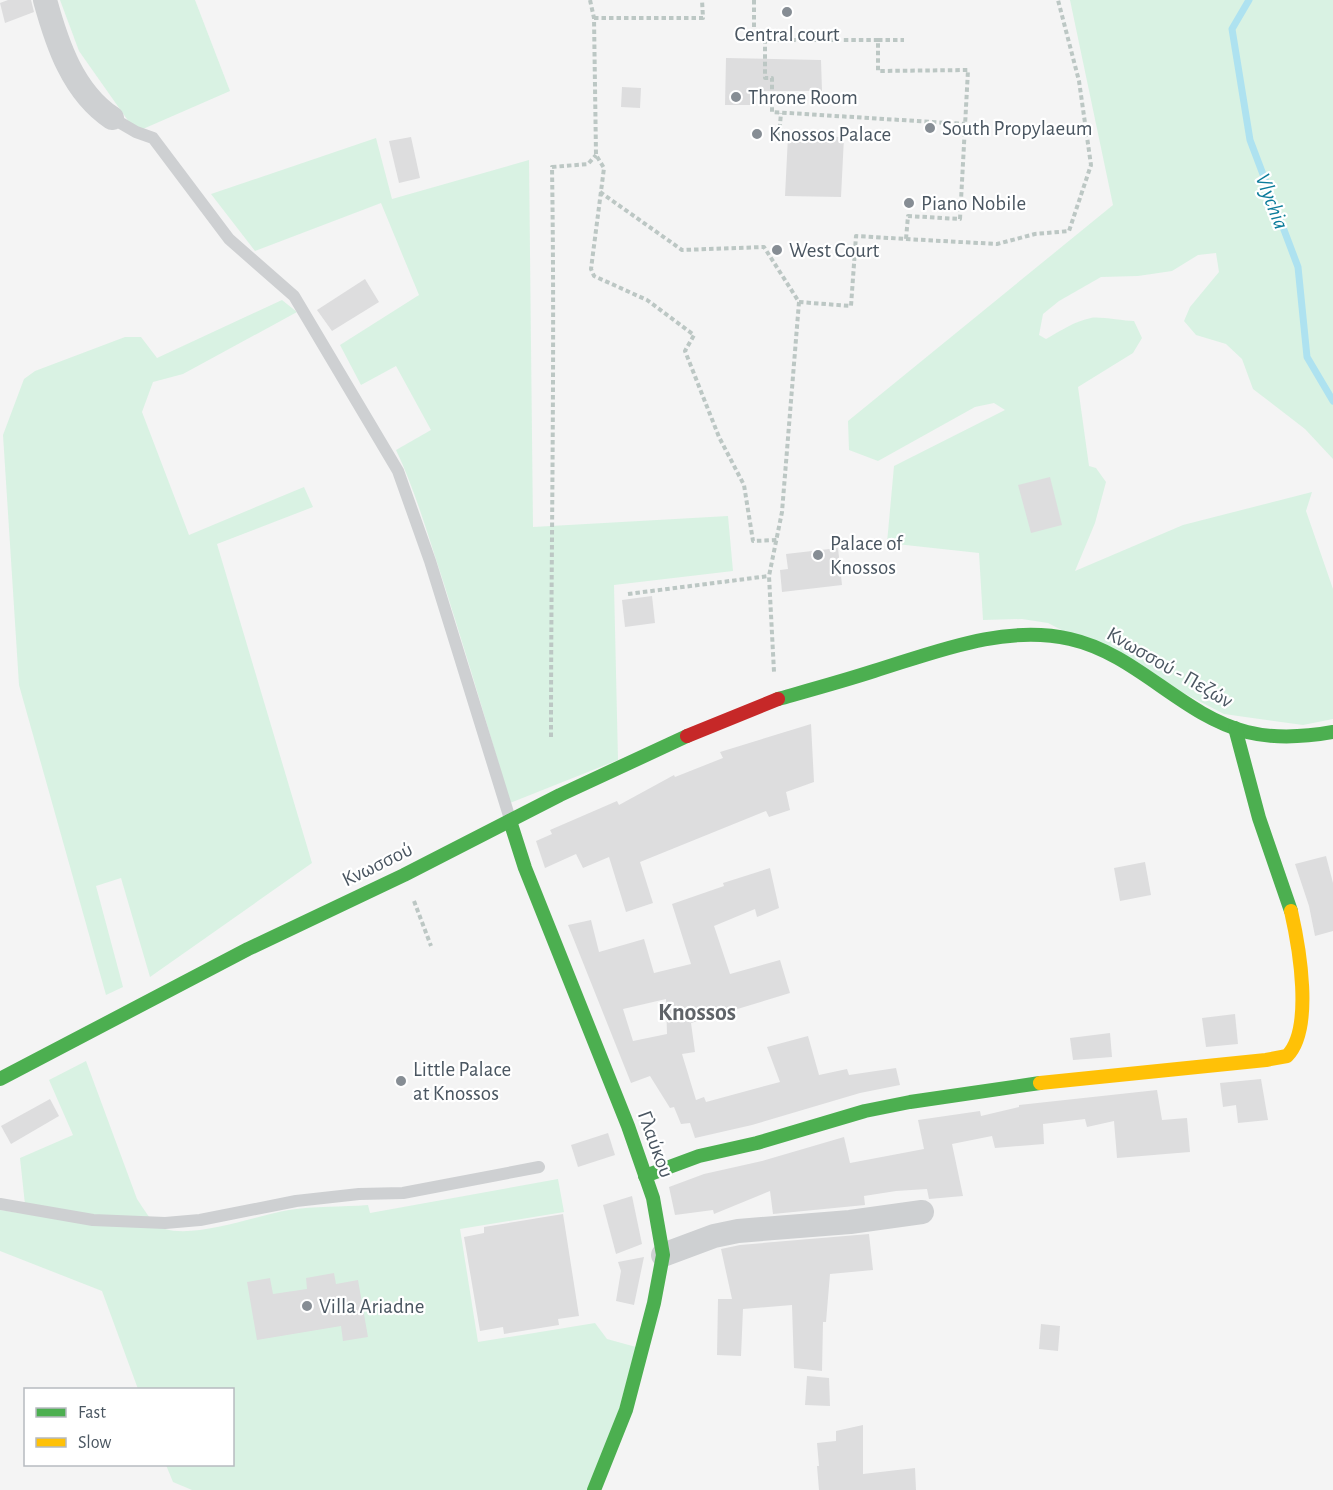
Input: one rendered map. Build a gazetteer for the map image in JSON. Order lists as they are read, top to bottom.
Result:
{
  "streets": {
    "street": ["Κνωσσού - Πεζών", "Κνωσσού", "Γλαύκου"]
  },
  "crossings": [
    ["Κνωσσού - Πεζών", "Κνωσσού"],
    ["Κνωσσού", "Γλαύκου"]
  ],
  "districts": ["Knossos"],
  "water": ["Vlychia"],
  "places": [
    "Central court",
    "Throne Room",
    "South Propylaeum",
    "Knossos Palace",
    "Piano Nobile",
    "West Court",
    "Palace of Knossos",
    "Little Palace at Knossos",
    "Villa Ariadne"
  ],
  "legend": ["Fast", "Slow"]
}
